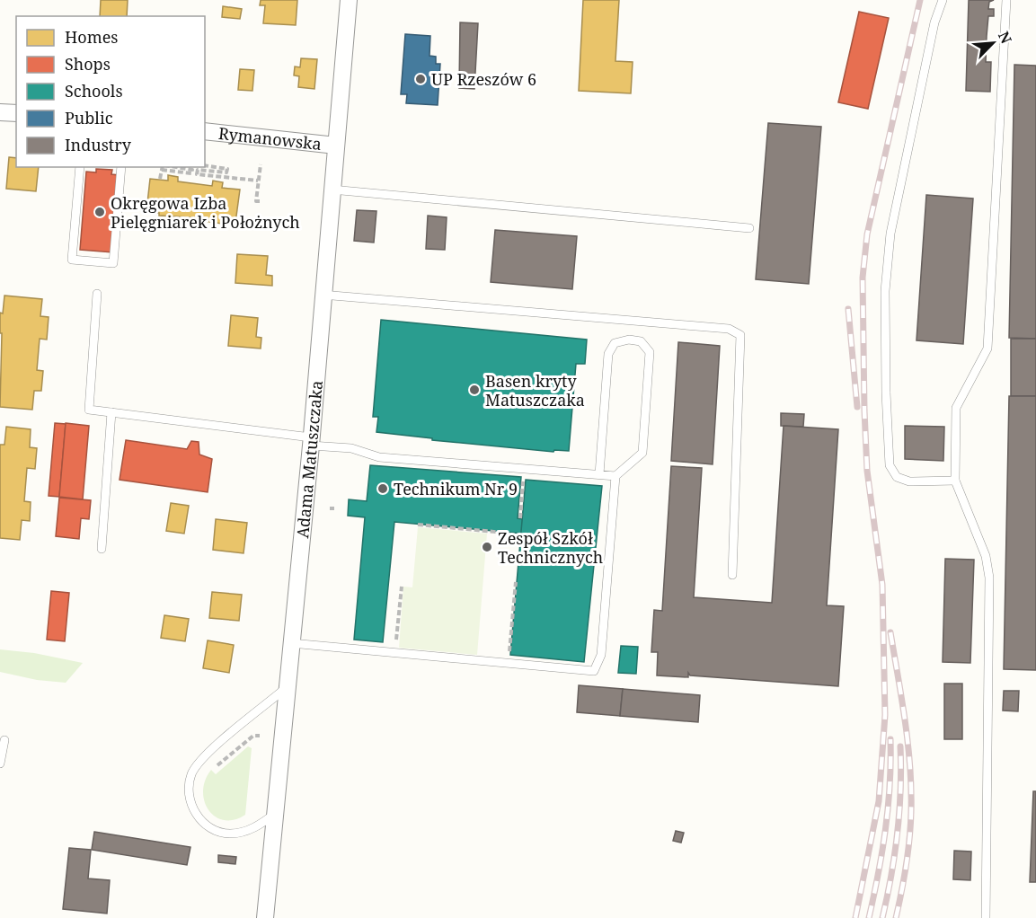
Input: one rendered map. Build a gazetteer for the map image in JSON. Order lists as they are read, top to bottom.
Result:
{
  "streets": {
    "street": ["Rymanowska", "Adama Matuszczaka"]
  },
  "crossings": [
    ["Rymanowska", "Adama Matuszczaka"]
  ],
  "places": [
    "UP Rzeszów 6",
    "Okręgowa Izba Pielęgniarek i Położnych",
    "Basen kryty Matuszczaka",
    "Technikum Nr 9",
    "Zespół Szkół Technicznych"
  ],
  "legend": [
    "Homes",
    "Shops",
    "Schools",
    "Public",
    "Industry"
  ],
  "north": "top right"
}
